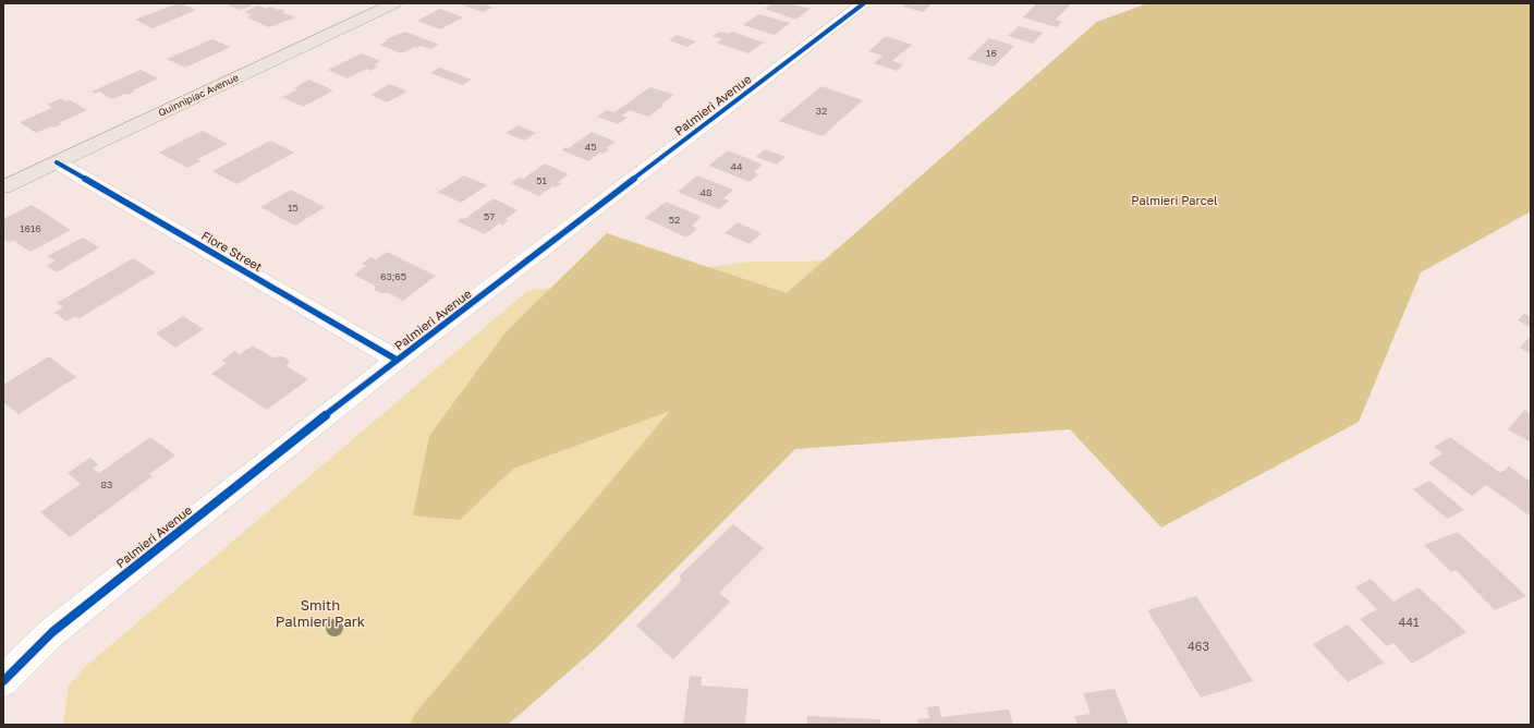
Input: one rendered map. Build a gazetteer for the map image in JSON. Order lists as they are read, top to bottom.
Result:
{
  "streets": {
    "main road": ["Quinnipiac Avenue"],
    "street": ["Palmieri Avenue", "Fiore Street"]
  },
  "crossings": [
    ["Quinnipiac Avenue", "Fiore Street"],
    ["Palmieri Avenue", "Fiore Street"]
  ],
  "parks": ["Palmieri Parcel", "Smith Palmieri Park"],
  "house_numbers": [
    "16",
    "32",
    "45",
    "44",
    "51",
    "48",
    "15",
    "57",
    "52",
    "1616",
    "63;65",
    "83",
    "441",
    "463"
  ]
}
